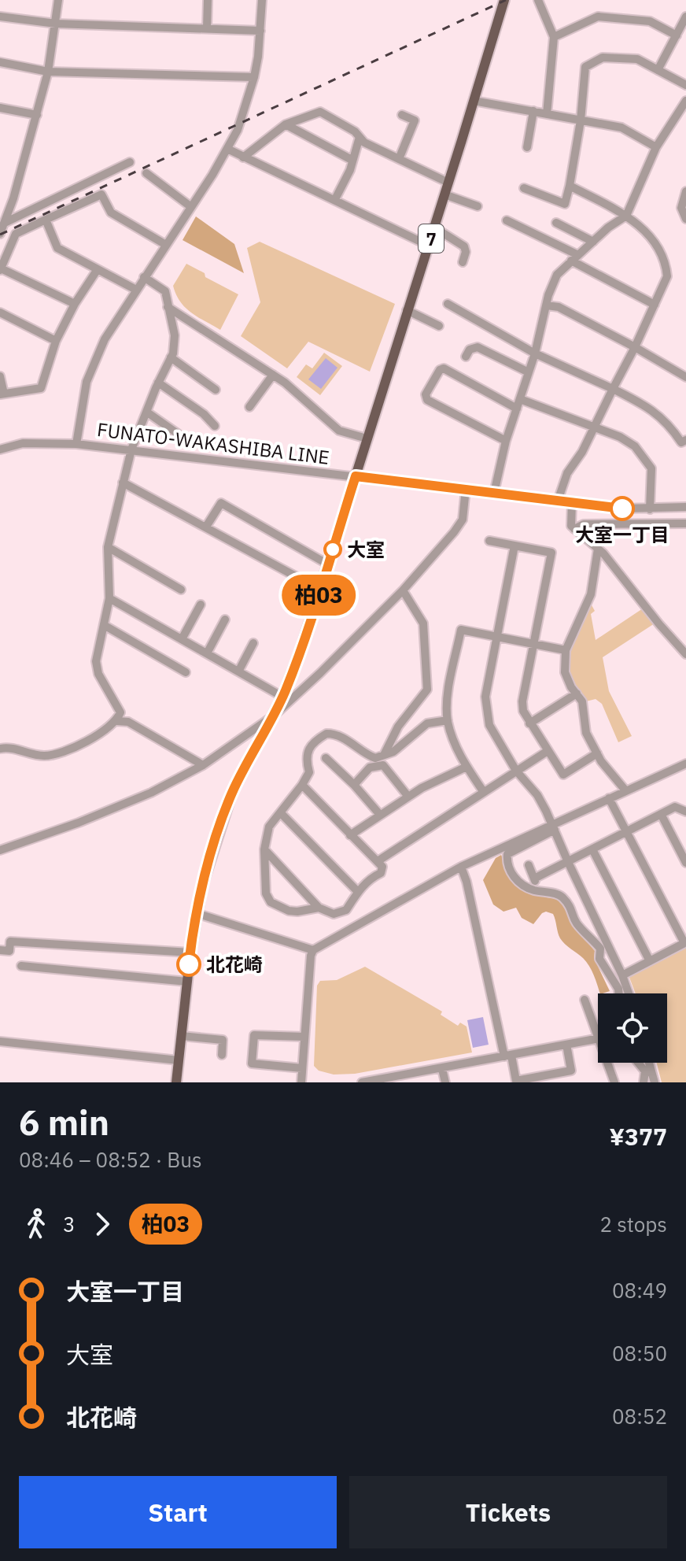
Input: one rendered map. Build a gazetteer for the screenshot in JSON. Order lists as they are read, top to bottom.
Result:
{
  "streets": {
    "main road": ["7"],
    "street": ["FUNATO-WAKASHIBA LINE"]
  },
  "crossings": [
    ["7", "FUNATO-WAKASHIBA LINE"]
  ],
  "places": ["大室一丁目", "大室", "北花崎"],
  "lines": ["bus line 柏03"],
  "page": {
    "on_map": "柏03",
    "heading": ["6 min", "08:46 – 08:52 · Bus", "¥377"],
    "legs": ["3", "柏03", "2 stops"],
    "list": [
      {
        "name": "大室一丁目",
        "value": "08:49"
      },
      {
        "name": "大室",
        "value": "08:50"
      },
      {
        "name": "北花崎",
        "value": "08:52"
      }
    ],
    "buttons": ["Start", "Tickets"]
  }
}
